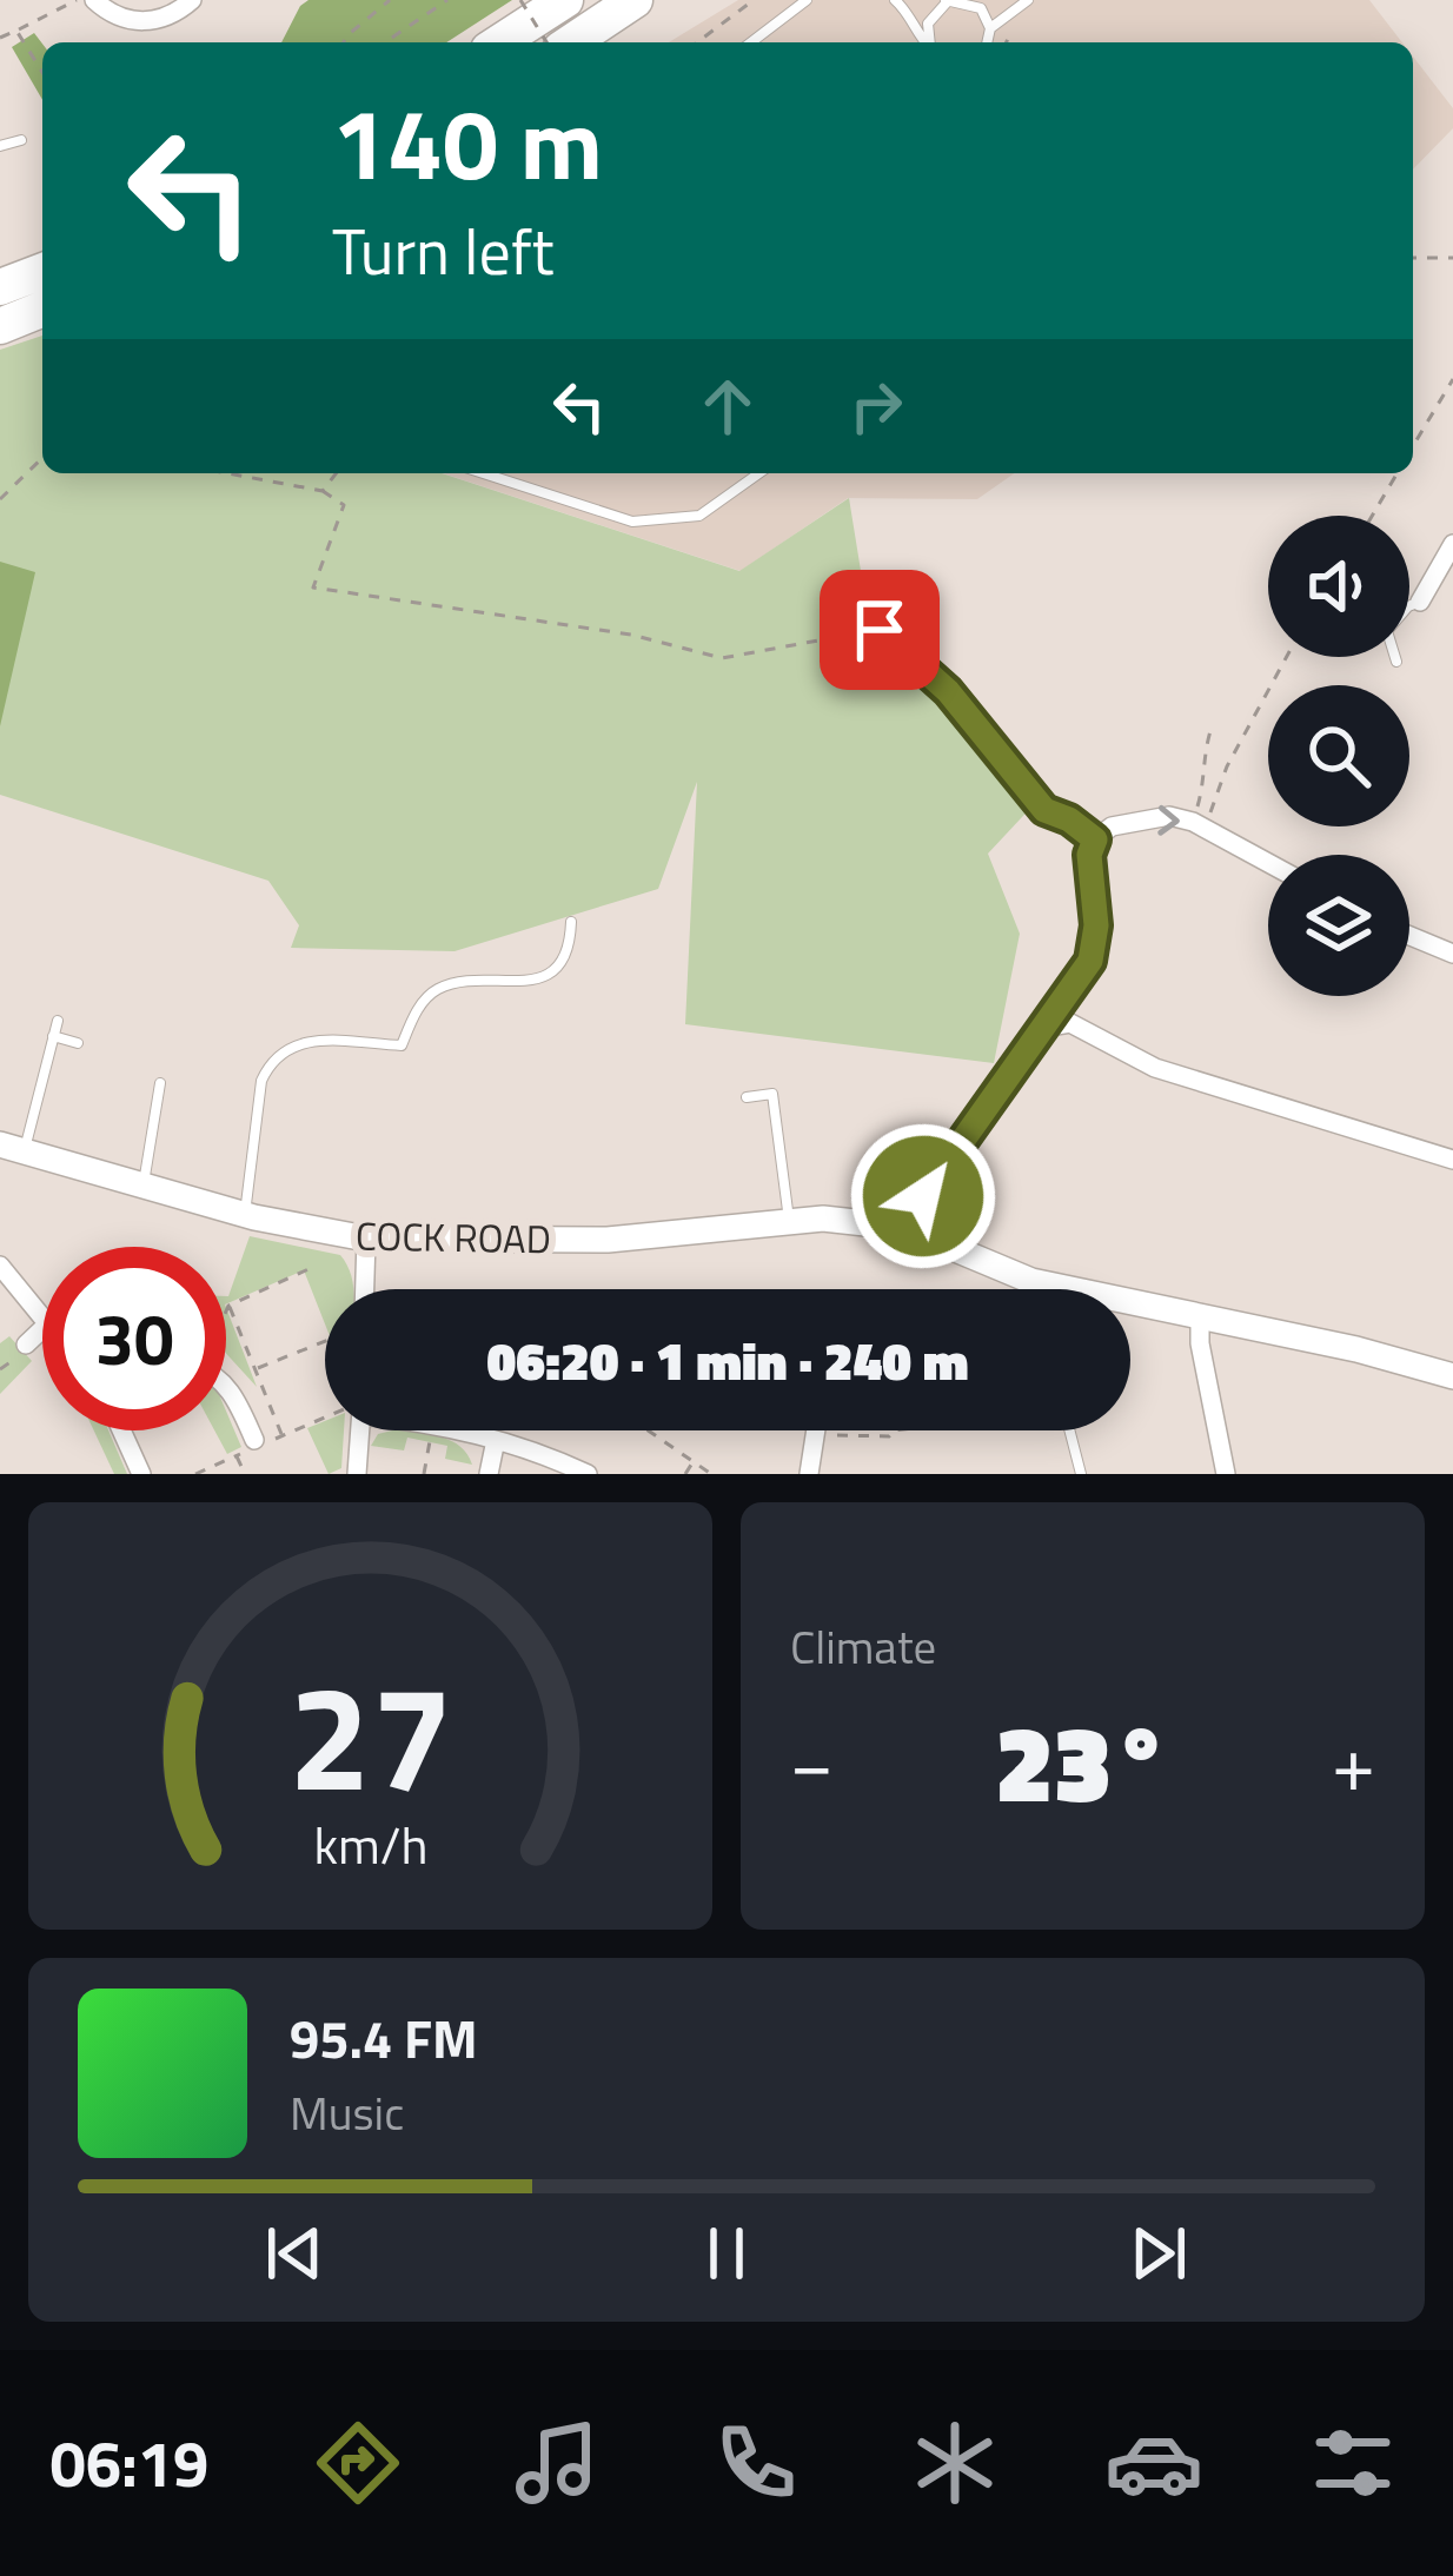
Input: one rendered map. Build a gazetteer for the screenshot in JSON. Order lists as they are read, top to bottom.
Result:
{
  "streets": {
    "street": ["COCK ROAD"]
  },
  "page": {
    "turn": ["140 m", "Turn left"],
    "limit": "30",
    "trip": "06:20 · 1 min · 240 m",
    "tile": "Climate",
    "heat": ["−", "23°", "+"],
    "song": ["95.4 FM", "Music"],
    "tabs": "06:19",
    "gauge": ["27", "km/h"]
  }
}
